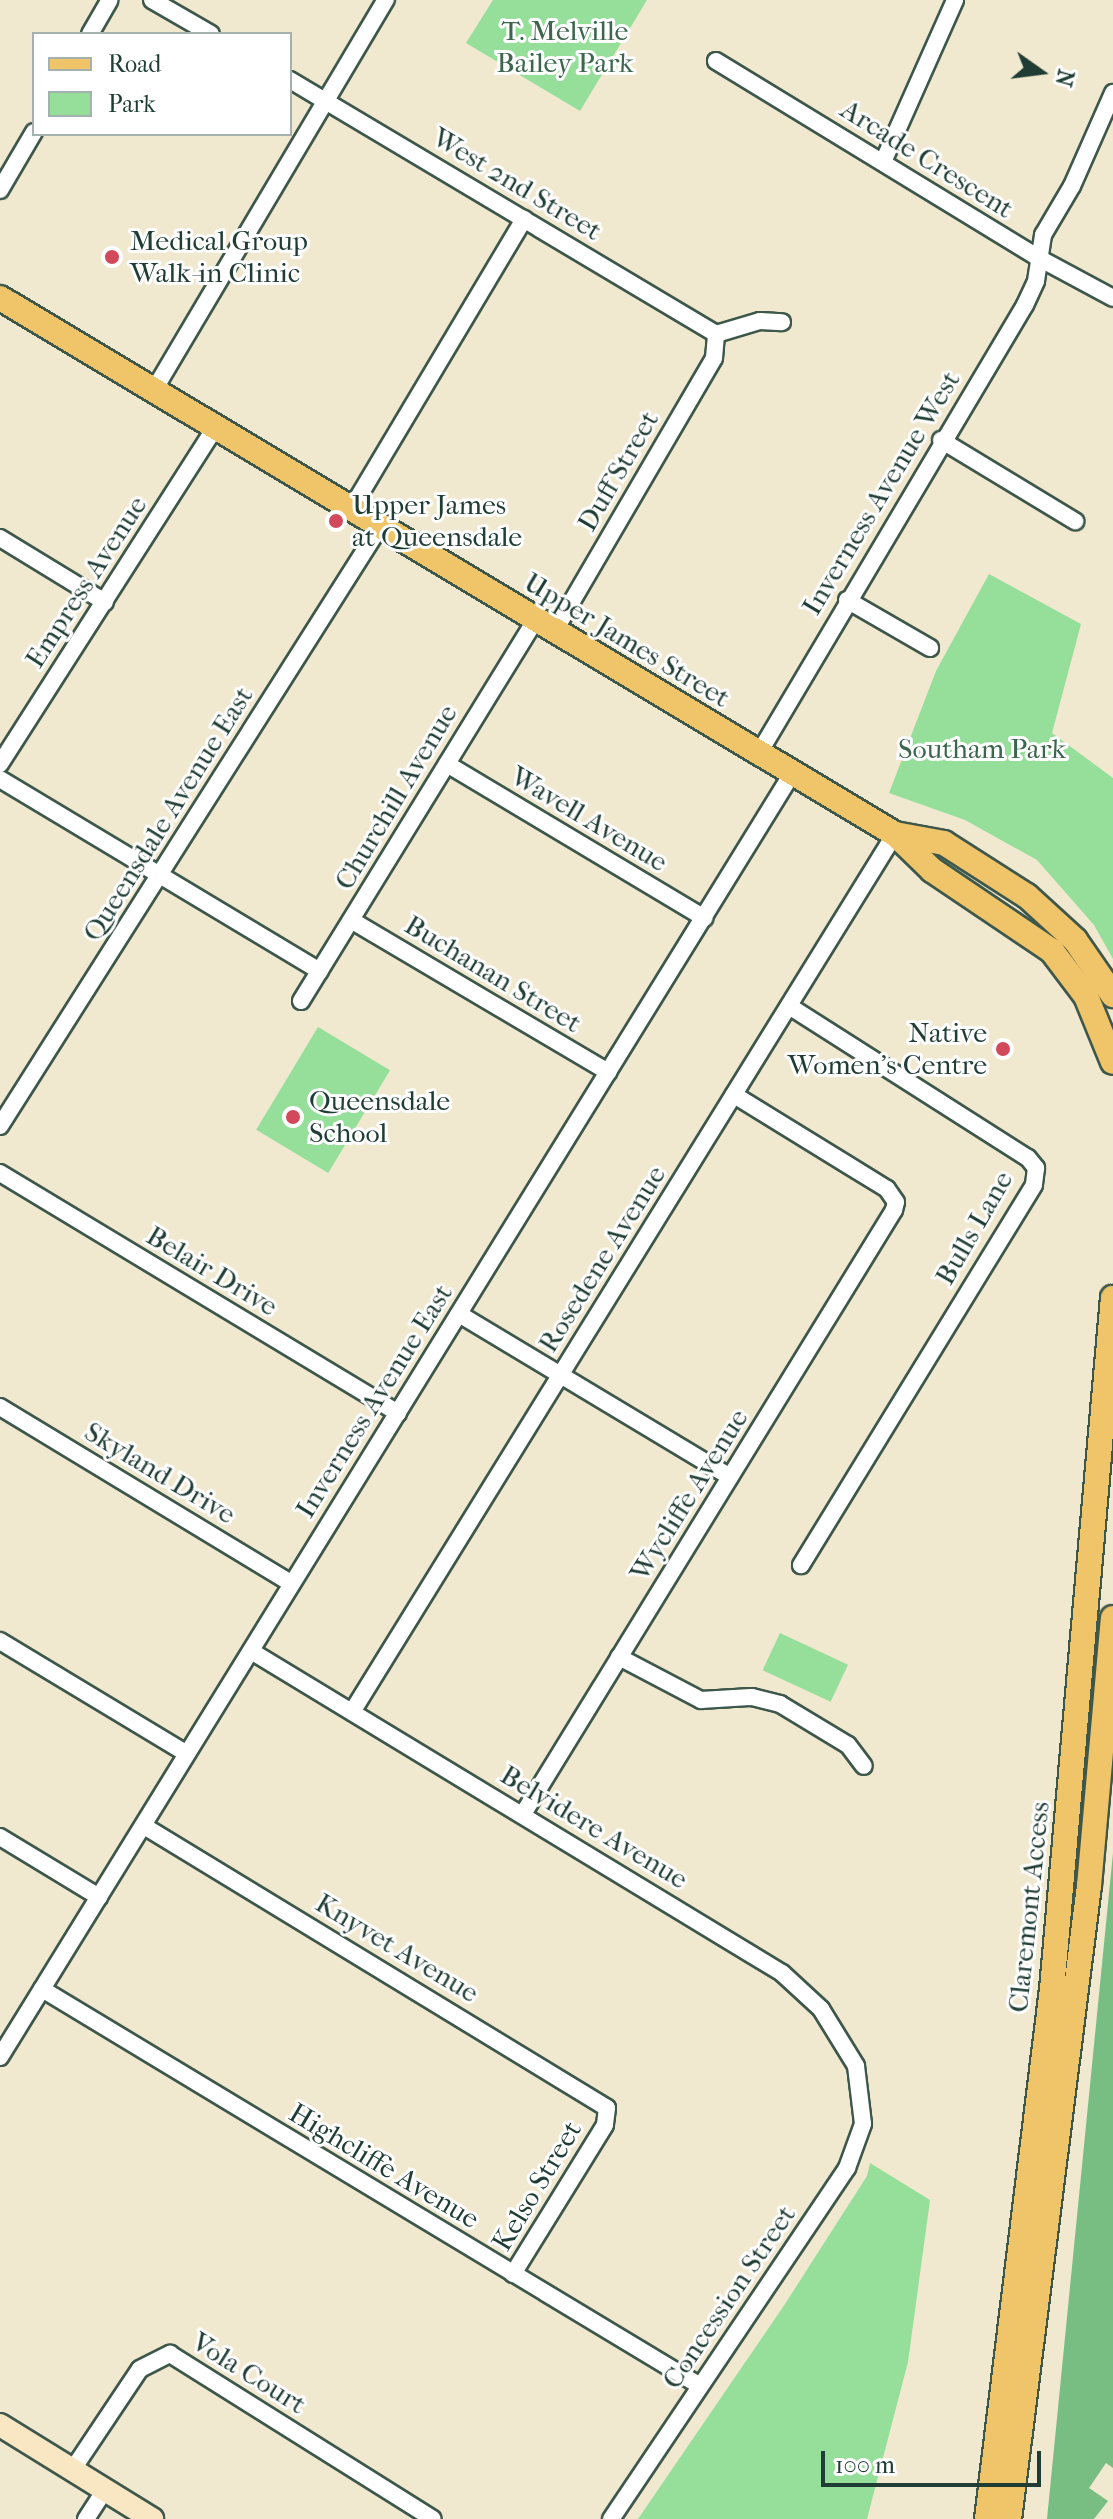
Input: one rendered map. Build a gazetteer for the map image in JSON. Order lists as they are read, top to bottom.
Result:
{
  "streets": {
    "main road": ["Upper James Street", "Claremont Access"],
    "street": [
      "Arcade Crescent",
      "West 2nd Street",
      "Duff Street",
      "Inverness Avenue West",
      "Empress Avenue",
      "Churchill Avenue",
      "Queensdale Avenue East",
      "Wavell Avenue",
      "Buchanan Street",
      "Bulls Lane",
      "Rosedene Avenue",
      "Belair Drive",
      "Inverness Avenue East",
      "Skyland Drive",
      "Wycliffe Avenue",
      "Belvidere Avenue",
      "Knyvet Avenue",
      "Highcliffe Avenue",
      "Kelso Street",
      "Concession Street",
      "Vola Court"
    ]
  },
  "crossings": [
    ["Arcade Crescent", "Inverness Avenue West"],
    ["West 2nd Street", "Duff Street"],
    ["Duff Street", "Upper James Street"],
    ["Duff Street", "Churchill Avenue"],
    ["Inverness Avenue West", "Upper James Street"],
    ["Empress Avenue", "Upper James Street"],
    ["Upper James Street", "Churchill Avenue"],
    ["Upper James Street", "Queensdale Avenue East"],
    ["Upper James Street", "Rosedene Avenue"],
    ["Upper James Street", "Inverness Avenue East"],
    ["Churchill Avenue", "Wavell Avenue"],
    ["Churchill Avenue", "Buchanan Street"],
    ["Wavell Avenue", "Inverness Avenue East"],
    ["Buchanan Street", "Inverness Avenue East"],
    ["Bulls Lane", "Rosedene Avenue"],
    ["Rosedene Avenue", "Wycliffe Avenue"],
    ["Rosedene Avenue", "Belvidere Avenue"],
    ["Belair Drive", "Inverness Avenue East"],
    ["Inverness Avenue East", "Skyland Drive"],
    ["Inverness Avenue East", "Belvidere Avenue"],
    ["Inverness Avenue East", "Knyvet Avenue"],
    ["Inverness Avenue East", "Highcliffe Avenue"],
    ["Wycliffe Avenue", "Belvidere Avenue"],
    ["Belvidere Avenue", "Concession Street"],
    ["Knyvet Avenue", "Kelso Street"],
    ["Highcliffe Avenue", "Kelso Street"],
    ["Highcliffe Avenue", "Concession Street"]
  ],
  "parks": ["T. Melville Bailey Park", "Southam Park"],
  "places": [
    "Medical Group Walk-in Clinic",
    "Upper James at Queensdale",
    "Native Women's Centre",
    "Queensdale School"
  ],
  "legend": ["Road", "Park"],
  "scale_bar": "100 m",
  "north": "right"
}
